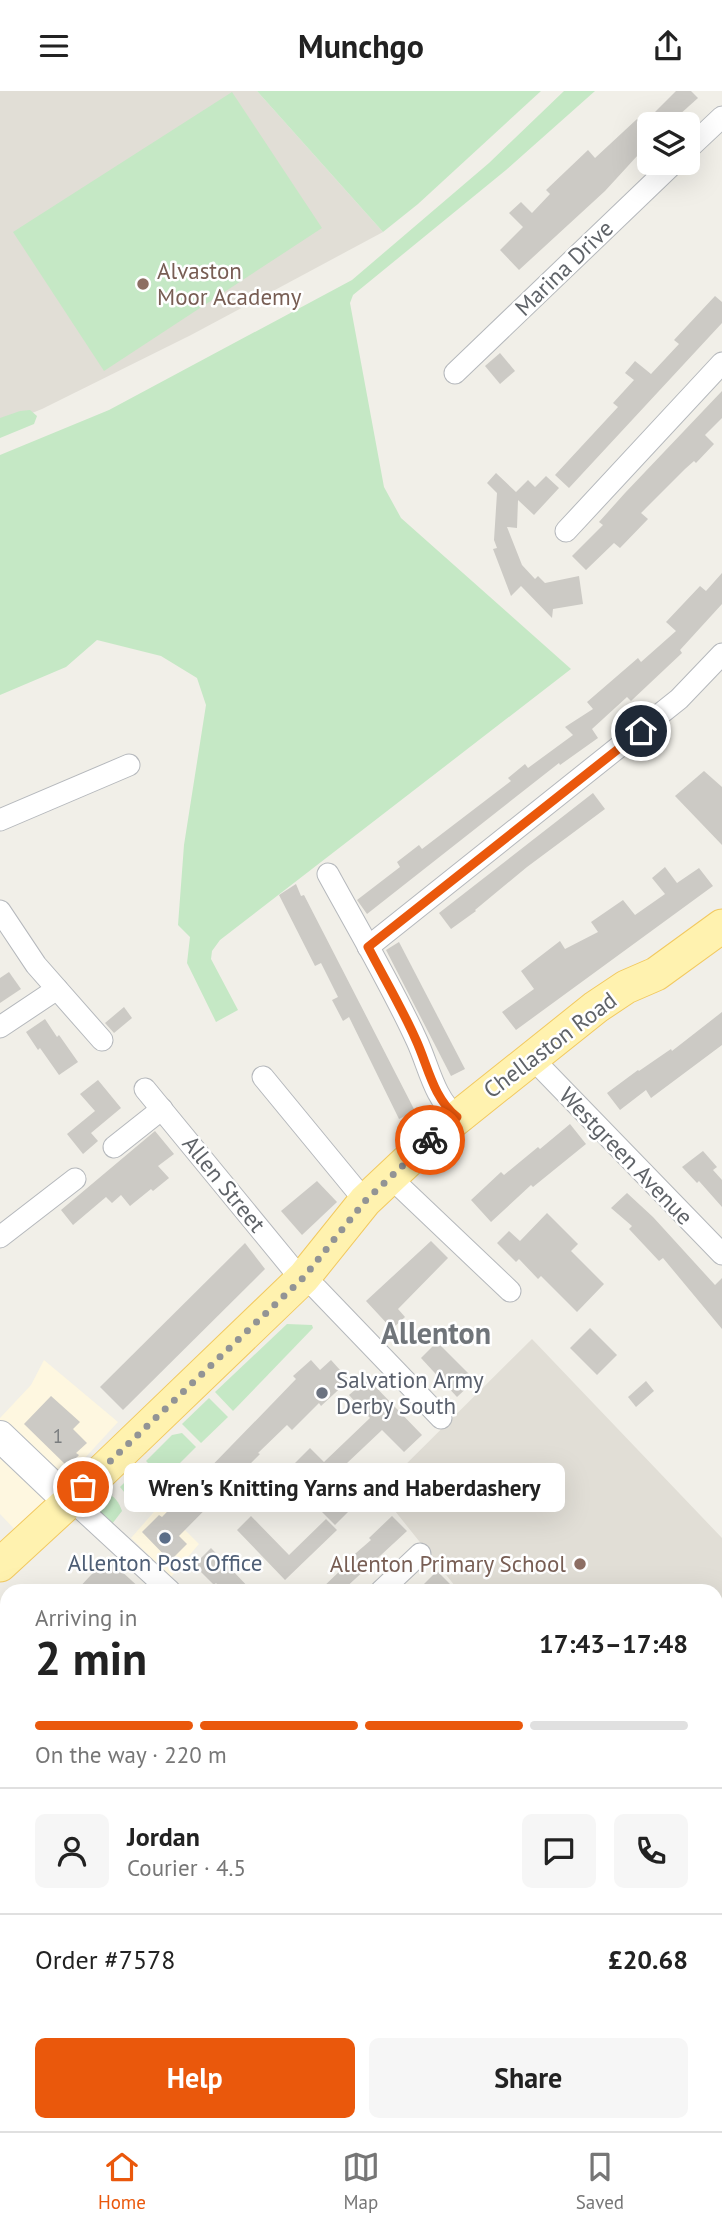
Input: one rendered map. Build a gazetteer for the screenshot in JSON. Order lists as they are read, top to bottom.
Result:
{
  "streets": {
    "main road": ["Chellaston Road"],
    "street": ["Marina Drive", "Westgreen Avenue", "Allen Street"]
  },
  "crossings": [
    ["Chellaston Road", "Westgreen Avenue"],
    ["Chellaston Road", "Allen Street"]
  ],
  "districts": ["Allenton"],
  "places": [
    "Alvaston Moor Academy",
    "Salvation Army Derby South",
    "Wren's Knitting Yarns and Haberdashery",
    "Allenton Post Office",
    "Allenton Primary School"
  ],
  "house_numbers": ["1"],
  "page": {
    "header": "Munchgo",
    "bubble": "Wren's Knitting Yarns and Haberdashery",
    "heading": ["2 min", "Arriving in", "17:43–17:48"],
    "panel": [
      "Jordan",
      "Courier · 4.5",
      "Order #7578",
      "£20.68"
    ],
    "bar": "On the way · 220 m",
    "buttons": ["Help", "Share"],
    "tabs": ["Home", "Map", "Saved"]
  }
}
